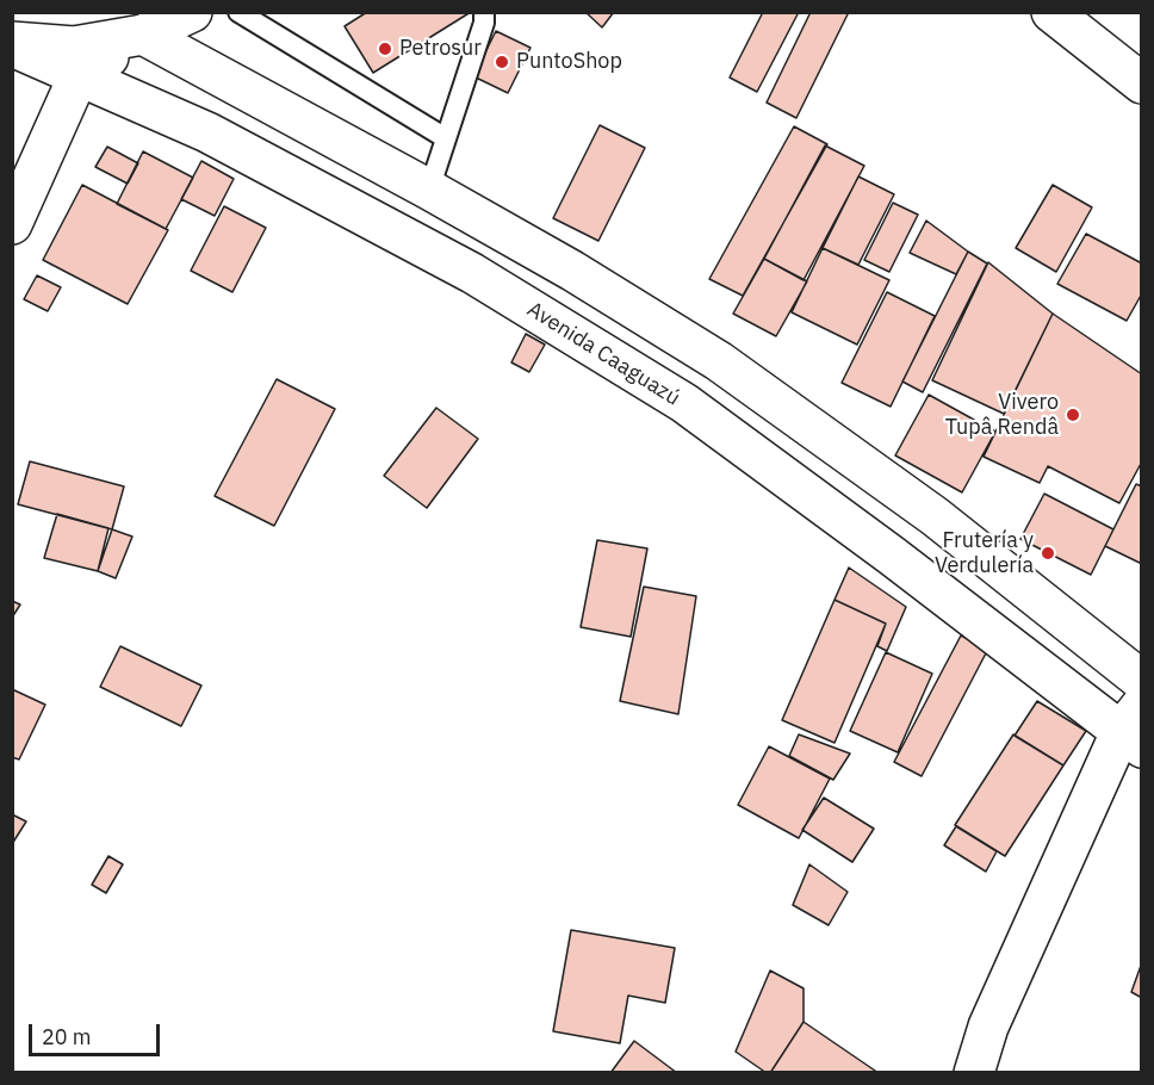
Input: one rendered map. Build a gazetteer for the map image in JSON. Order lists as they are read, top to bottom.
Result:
{
  "streets": {
    "street": ["Avenida Caaguazú"]
  },
  "places": [
    "Petrosur",
    "PuntoShop",
    "Vivero Tupâ Rendâ",
    "Frutería y Verdulería"
  ],
  "scale_bar": "20 m"
}
